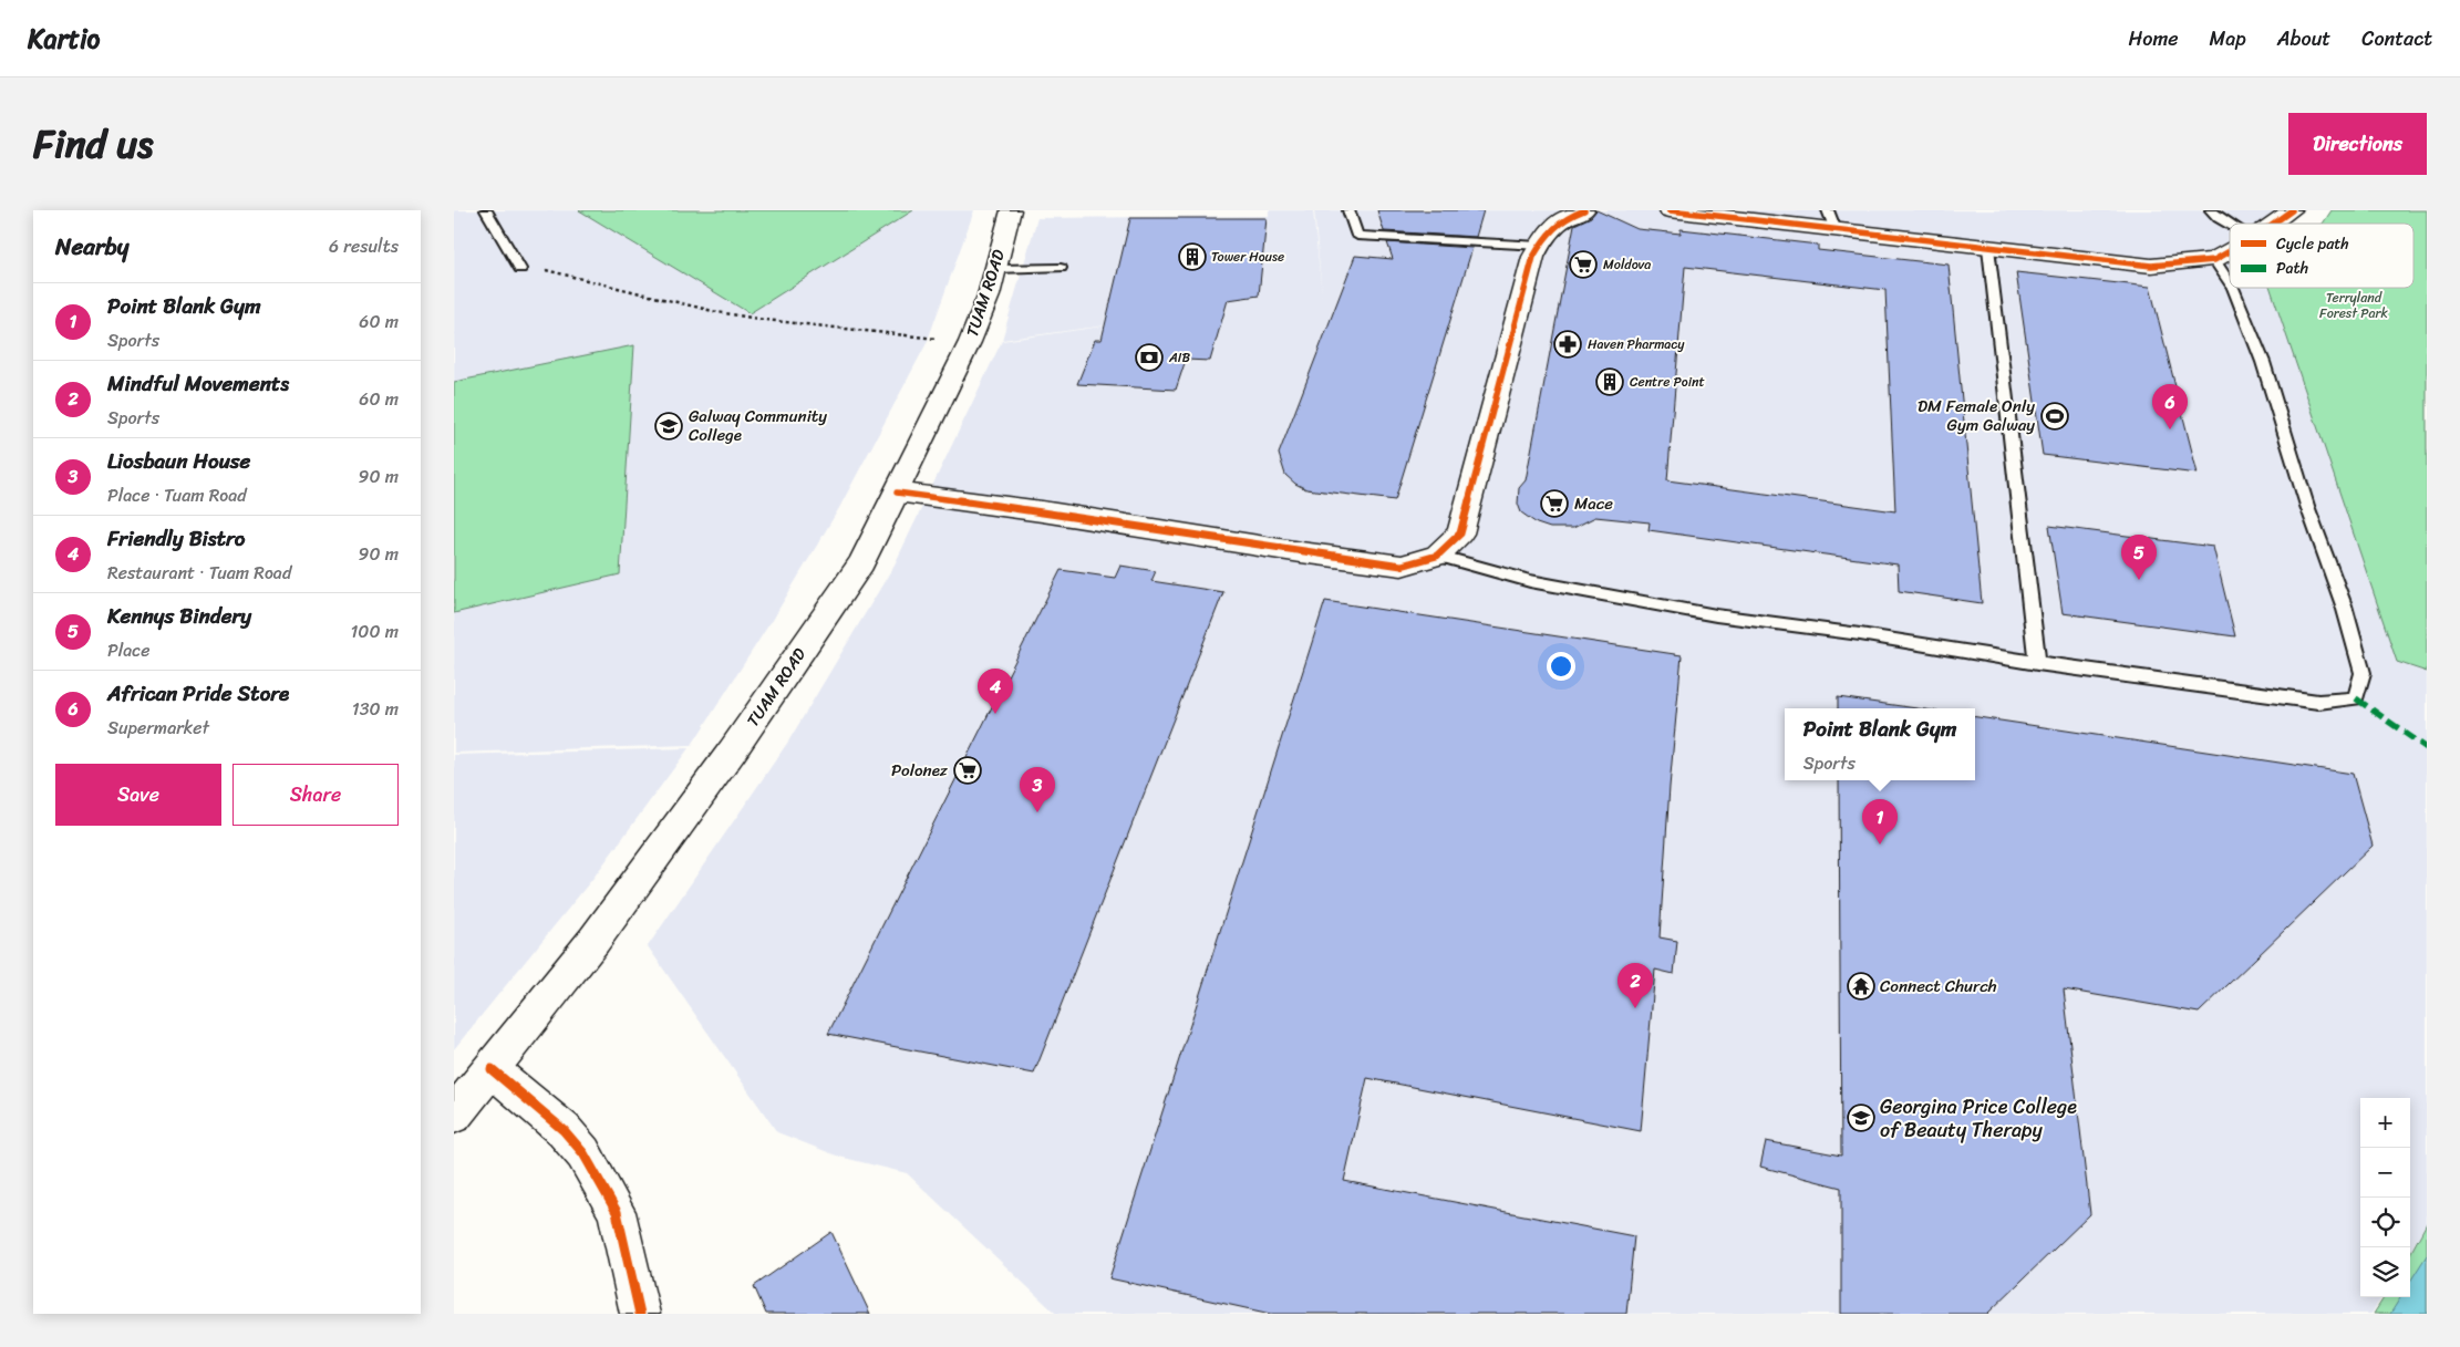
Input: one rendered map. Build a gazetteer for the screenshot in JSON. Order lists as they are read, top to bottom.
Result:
{
  "streets": {
    "street": ["TUAM ROAD"]
  },
  "parks": ["Terryland Forest Park"],
  "places": {
    "building": ["Tower House", "Centre Point"],
    "supermarket": ["Moldova", "Mace", "Polonez"],
    "pharmacy": ["Haven Pharmacy"],
    "bank": ["AIB"],
    "sports": ["DM Female Only Gym Galway"],
    "school or university": ["Galway Community College", "Georgina Price College of Beauty Therapy"],
    "temple": ["Connect Church"]
  },
  "legend": ["Cycle path", "Path"],
  "page": {
    "header": "Kartio",
    "nav": [
      "Home",
      "Map",
      "About",
      "Contact"
    ],
    "title": "Find us",
    "buttons": [
      "Directions",
      ["Save", "Share"]
    ],
    "heading": ["Nearby", "6 results"],
    "list": [
      {
        "mark": "1",
        "name": "Point Blank Gym",
        "note": "Sports",
        "value": "60 m"
      },
      {
        "mark": "2",
        "name": "Mindful Movements",
        "note": "Sports",
        "value": "60 m"
      },
      {
        "mark": "3",
        "name": "Liosbaun House",
        "note": "Place · Tuam Road",
        "value": "90 m"
      },
      {
        "mark": "4",
        "name": "Friendly Bistro",
        "note": "Restaurant · Tuam Road",
        "value": "90 m"
      },
      {
        "mark": "5",
        "name": "Kennys Bindery",
        "note": "Place",
        "value": "100 m"
      },
      {
        "mark": "6",
        "name": "African Pride Store",
        "note": "Supermarket",
        "value": "130 m"
      }
    ],
    "pins": [
      "6",
      "5",
      "4",
      "3",
      "1",
      "2"
    ],
    "popup": ["Point Blank Gym", "Sports"],
    "map_buttons": ["+", "−"]
  }
}
